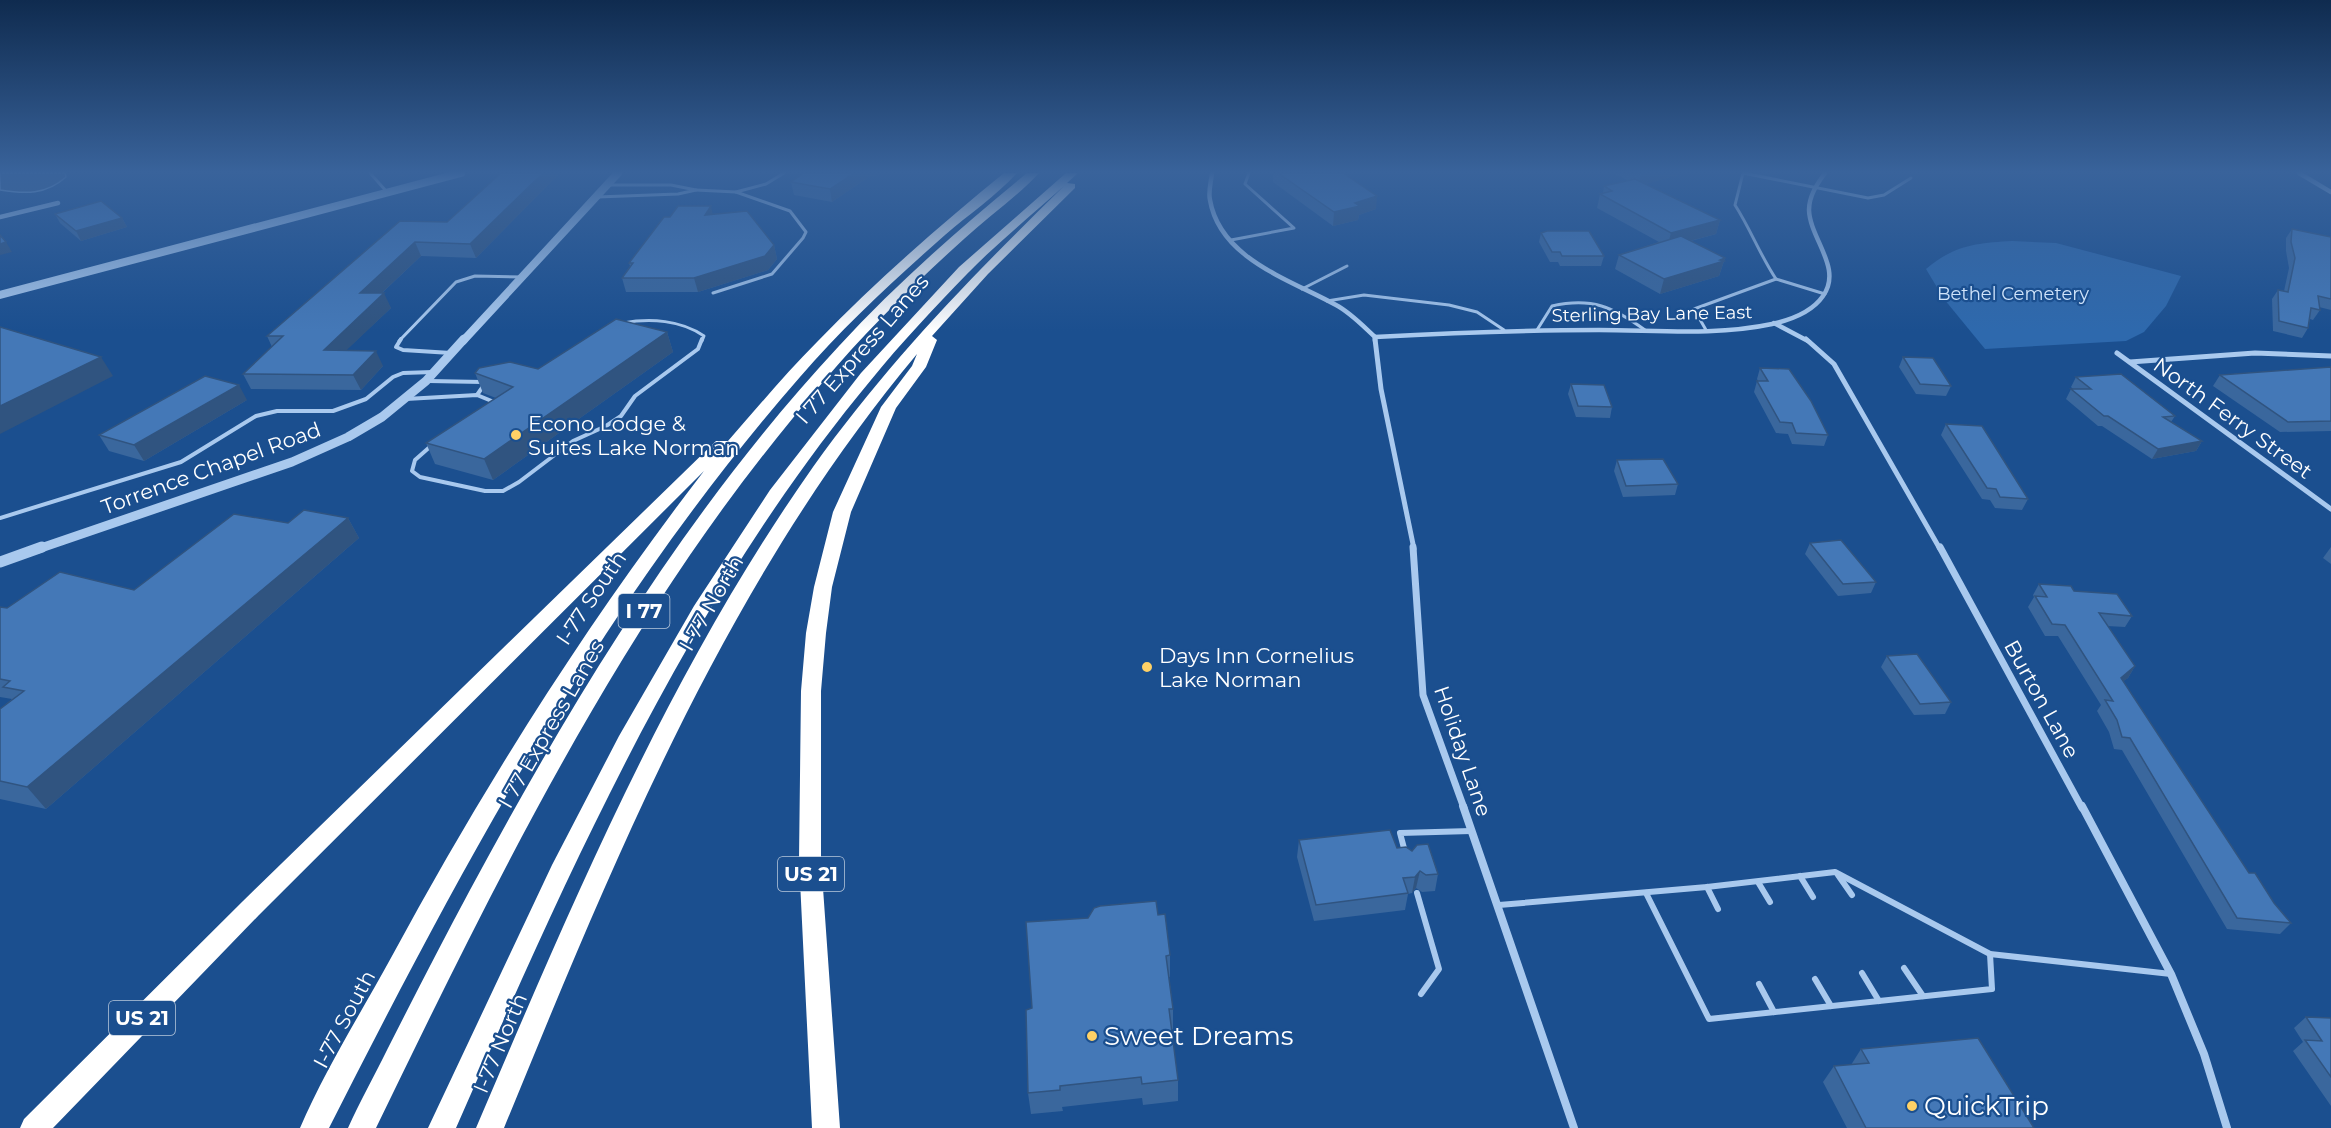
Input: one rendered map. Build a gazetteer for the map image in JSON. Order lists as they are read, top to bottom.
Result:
{
  "streets": {
    "highway": [
      "I 77 Express Lanes",
      "I-77 South",
      "I-77 North",
      "I 77",
      "US 21"
    ],
    "street": [
      "Sterling Bay Lane East",
      "North Ferry Street",
      "Torrence Chapel Road",
      "Burton Lane",
      "Holiday Lane"
    ]
  },
  "crossings": [
    ["Sterling Bay Lane East", "Burton Lane"],
    ["Sterling Bay Lane East", "Holiday Lane"],
    ["I-77 South", "US 21"],
    ["I-77 North", "US 21"]
  ],
  "parks": ["Bethel Cemetery"],
  "places": [
    "Econo Lodge & Suites Lake Norman",
    "Days Inn Cornelius Lake Norman",
    "Sweet Dreams",
    "QuickTrip"
  ]
}
